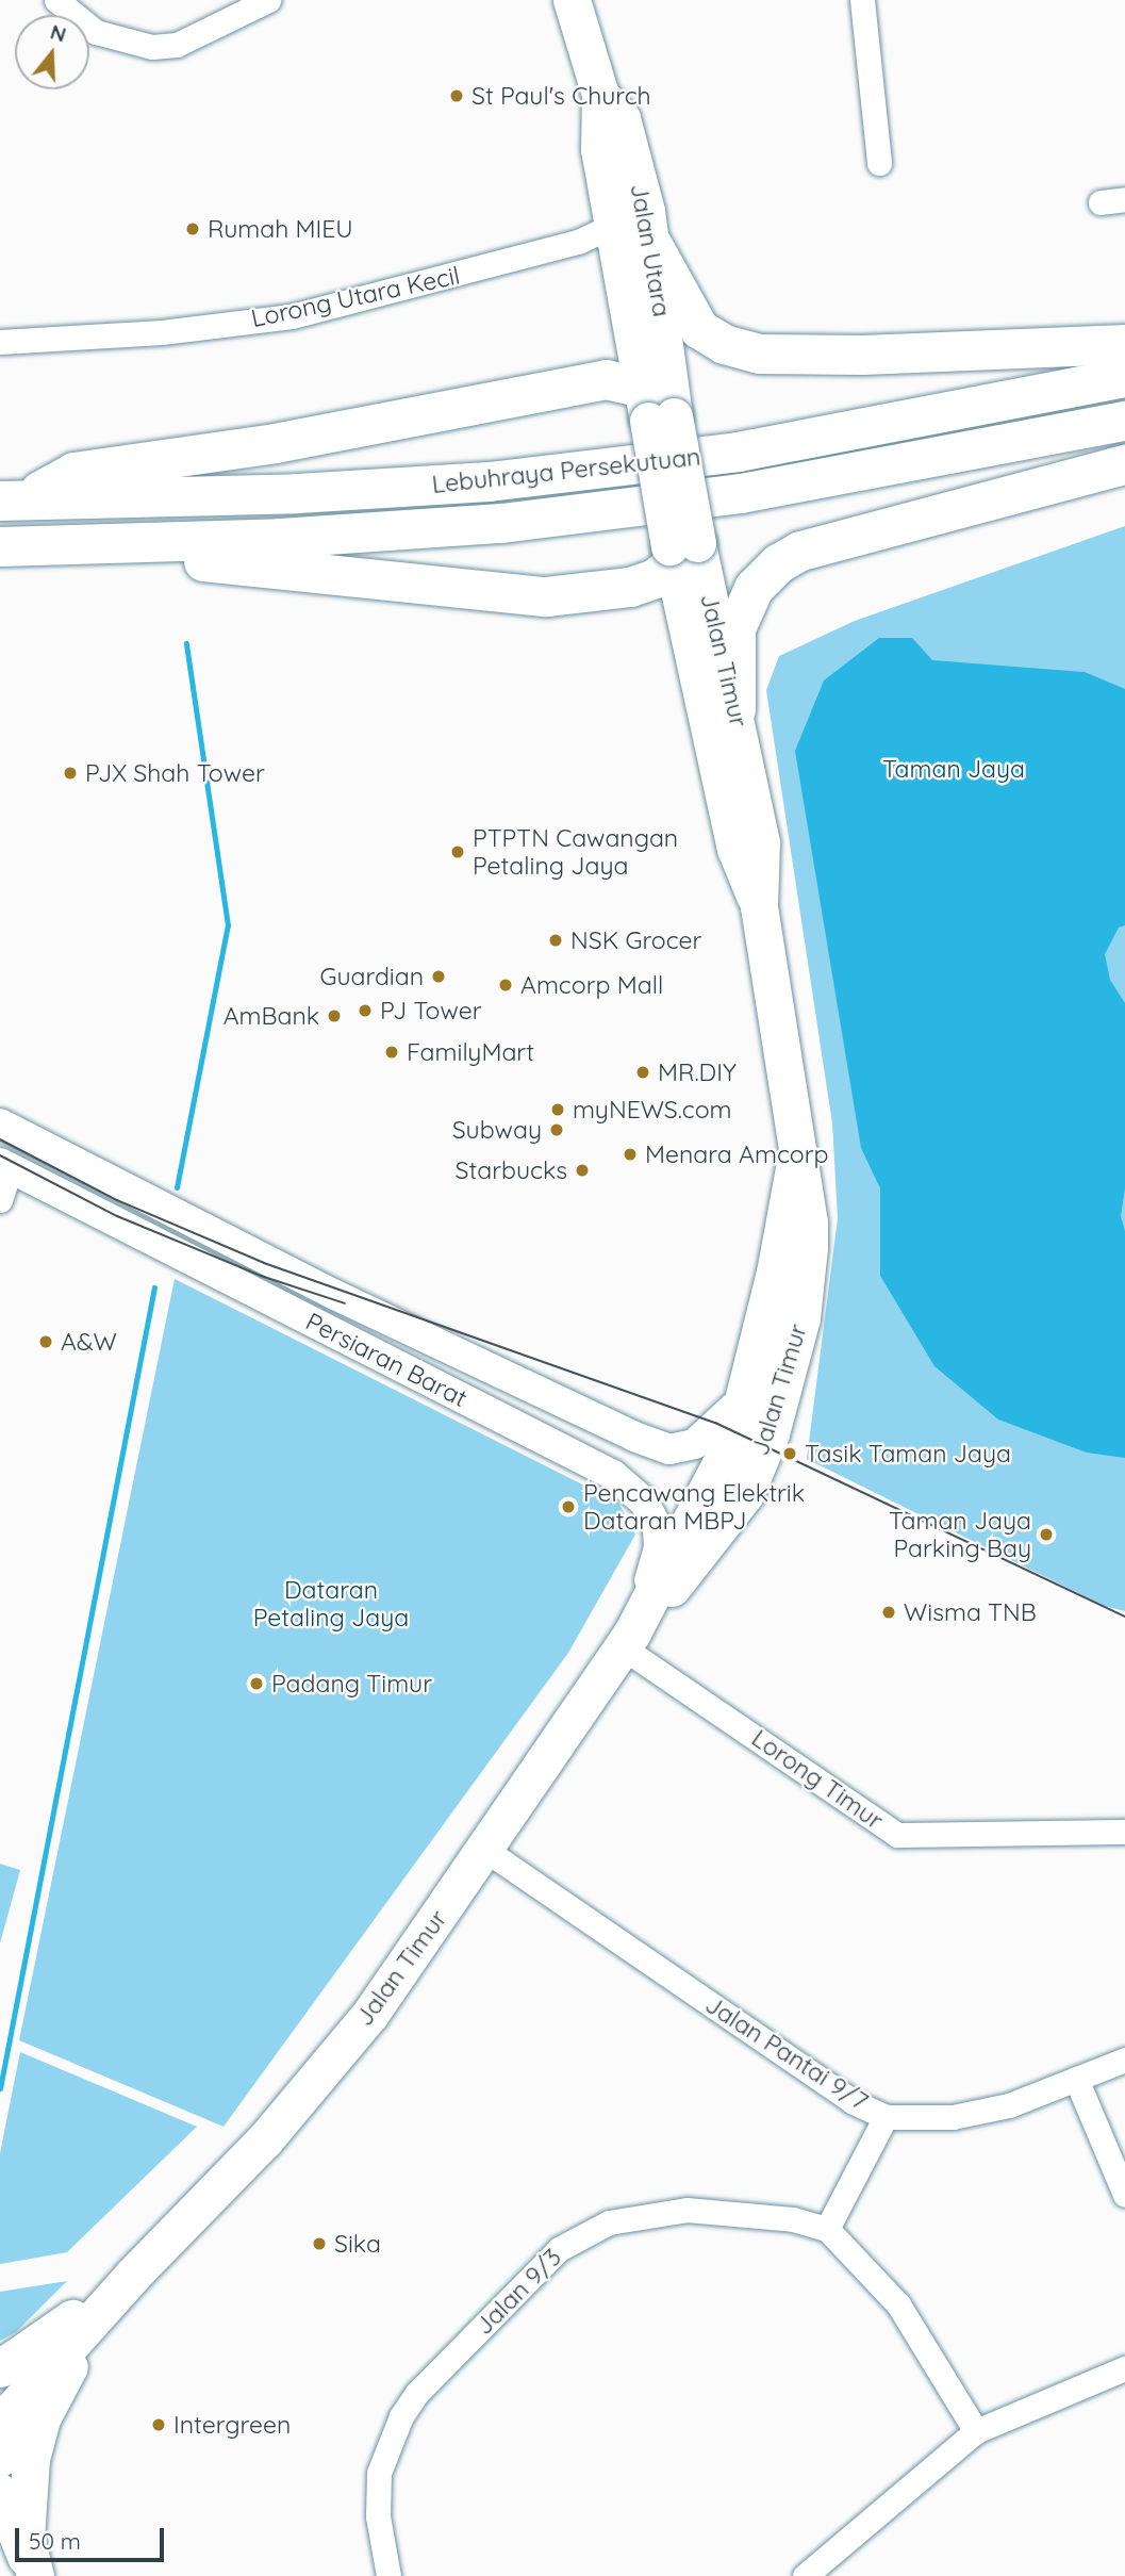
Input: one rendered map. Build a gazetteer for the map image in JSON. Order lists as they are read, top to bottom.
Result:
{
  "streets": {
    "highway": ["Lebuhraya Persekutuan"],
    "main road": ["Jalan Utara", "Jalan Timur"],
    "street": [
      "Lorong Utara Kecil",
      "Persiaran Barat",
      "Lorong Timur",
      "Jalan Pantai 9/7",
      "Jalan 9/3"
    ]
  },
  "crossings": [
    ["Jalan Utara", "Lorong Utara Kecil"],
    ["Jalan Utara", "Jalan Timur"],
    ["Jalan Timur", "Persiaran Barat"],
    ["Jalan Timur", "Lorong Timur"],
    ["Jalan Timur", "Jalan Pantai 9/7"],
    ["Persiaran Barat", "Lorong Timur"]
  ],
  "parks": ["Taman Jaya", "Dataran Petaling Jaya"],
  "places": [
    "St Paul's Church",
    "Rumah MIEU",
    "PJX Shah Tower",
    "PTPTN Cawangan Petaling Jaya",
    "NSK Grocer",
    "Guardian",
    "Amcorp Mall",
    "PJ Tower",
    "AmBank",
    "FamilyMart",
    "MR.DIY",
    "myNEWS.com",
    "Subway",
    "Menara Amcorp",
    "Starbucks",
    "A&W",
    "Tasik Taman Jaya",
    "Pencawang Elektrik Dataran MBPJ",
    "Taman Jaya Parking Bay",
    "Wisma TNB",
    "Padang Timur",
    "Sika",
    "Intergreen"
  ],
  "scale_bar": "50 m",
  "north": "top"
}
